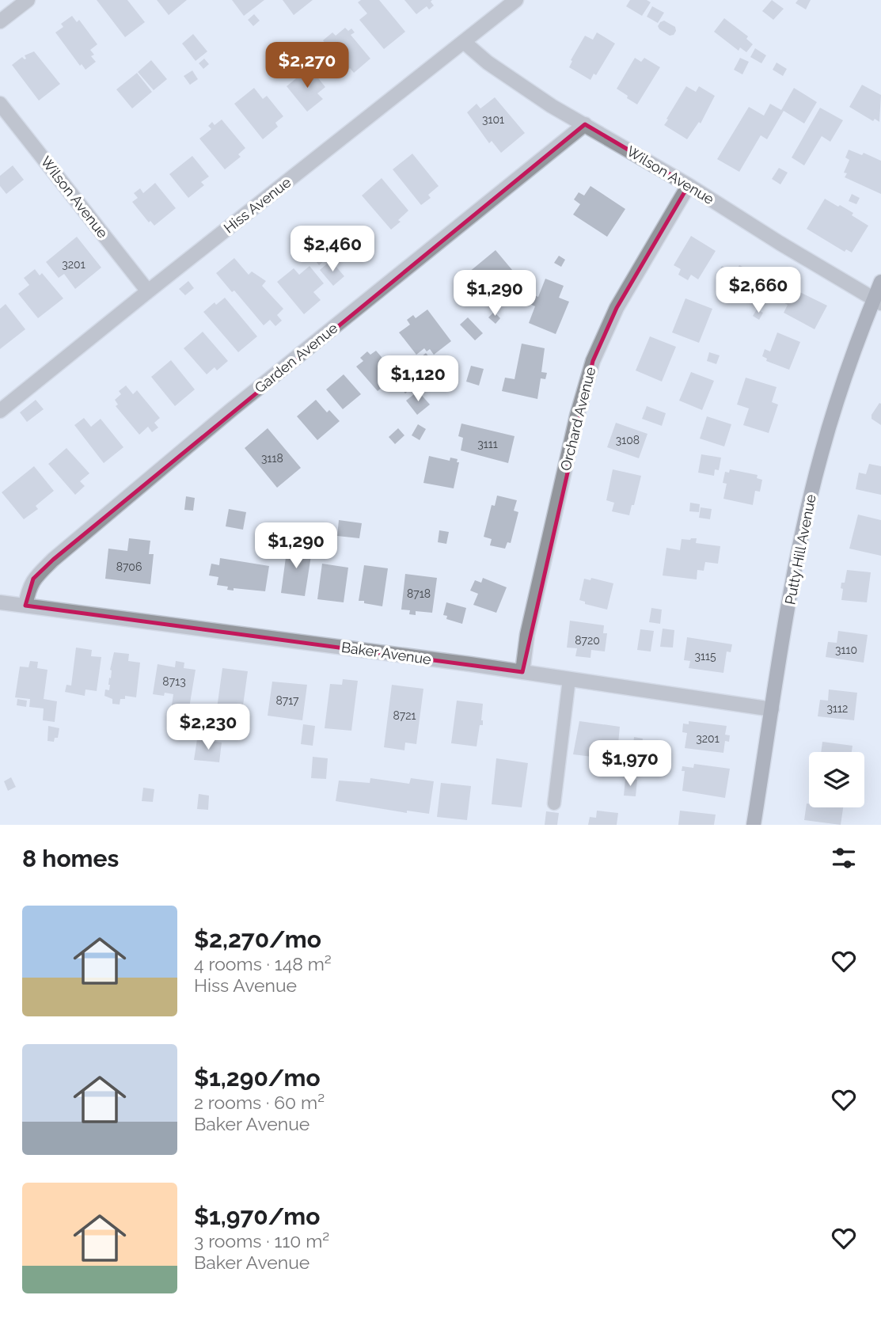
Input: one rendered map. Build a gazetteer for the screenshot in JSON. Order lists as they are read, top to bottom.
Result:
{
  "streets": {
    "main road": ["Putty Hill Avenue"],
    "street": [
      "Wilson Avenue",
      "Hiss Avenue",
      "Garden Avenue",
      "Orchard Avenue",
      "Baker Avenue"
    ]
  },
  "crossings": [
    ["Wilson Avenue", "Hiss Avenue"],
    ["Wilson Avenue", "Garden Avenue"],
    ["Wilson Avenue", "Orchard Avenue"],
    ["Wilson Avenue", "Putty Hill Avenue"],
    ["Garden Avenue", "Baker Avenue"],
    ["Orchard Avenue", "Baker Avenue"],
    ["Putty Hill Avenue", "Baker Avenue"]
  ],
  "house_numbers": [
    "3101",
    "3201",
    "3108",
    "3111",
    "3118",
    "8706",
    "8718",
    "8720",
    "3110",
    "3115",
    "8713",
    "8717",
    "3112",
    "8721",
    "3201"
  ],
  "page": {
    "price": [
      "$2,270",
      "$2,460",
      "$2,660",
      "$1,290",
      "$1,120",
      "$1,290",
      "$2,230",
      "$1,970"
    ],
    "heading": "8 homes",
    "list": [
      {
        "name": "$2,270/mo",
        "note": "4 rooms · 148 m² · Hiss Avenue"
      },
      {
        "name": "$1,290/mo",
        "note": "2 rooms · 60 m² · Baker Avenue"
      },
      {
        "name": "$1,970/mo",
        "note": "3 rooms · 110 m² · Baker Avenue"
      }
    ]
  }
}
